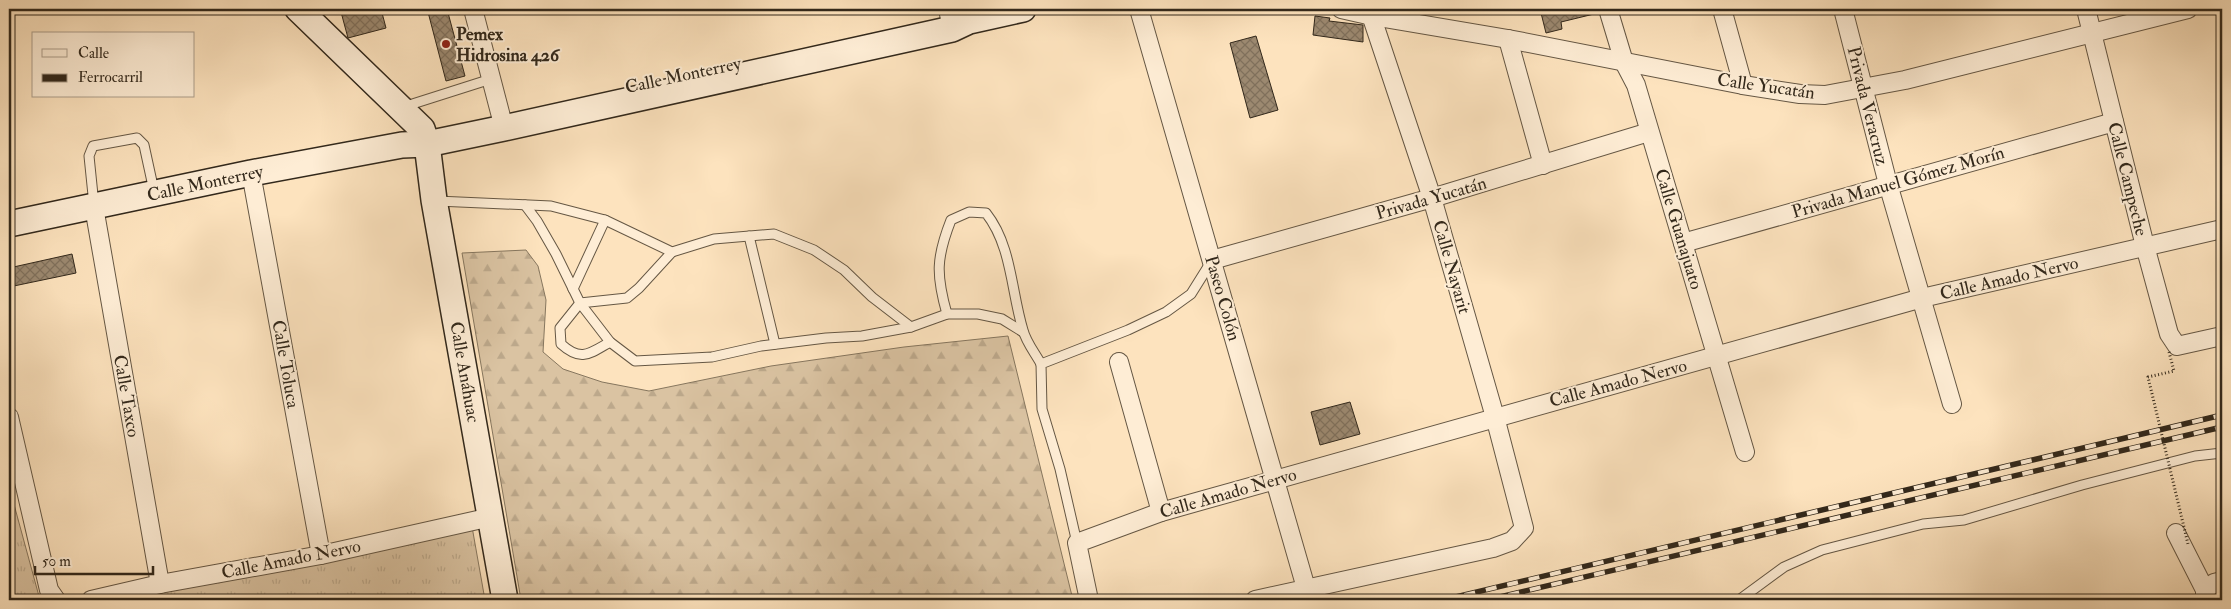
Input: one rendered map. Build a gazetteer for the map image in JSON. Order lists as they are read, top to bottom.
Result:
{
  "streets": {
    "street": [
      "Calle Monterrey",
      "Calle Yucatán",
      "Privada Veracruz",
      "Calle Campeche",
      "Privada Manuel Gómez Morín",
      "Privada Yucatán",
      "Calle Guanajuato",
      "Calle Nayarit",
      "Calle Amado Nervo",
      "Paseo Colón",
      "Calle Toluca",
      "Calle Anáhuac",
      "Calle Taxco"
    ]
  },
  "crossings": [
    ["Calle Monterrey", "Calle Toluca"],
    ["Calle Monterrey", "Calle Anáhuac"],
    ["Calle Monterrey", "Calle Taxco"],
    ["Calle Yucatán", "Privada Veracruz"],
    ["Calle Yucatán", "Calle Campeche"],
    ["Calle Yucatán", "Calle Guanajuato"],
    ["Calle Yucatán", "Calle Nayarit"],
    ["Privada Veracruz", "Privada Manuel Gómez Morín"],
    ["Privada Veracruz", "Calle Amado Nervo"],
    ["Calle Campeche", "Privada Manuel Gómez Morín"],
    ["Calle Campeche", "Calle Amado Nervo"],
    ["Privada Manuel Gómez Morín", "Calle Guanajuato"],
    ["Privada Yucatán", "Calle Guanajuato"],
    ["Privada Yucatán", "Calle Nayarit"],
    ["Privada Yucatán", "Paseo Colón"],
    ["Calle Guanajuato", "Calle Amado Nervo"],
    ["Calle Nayarit", "Calle Amado Nervo"],
    ["Calle Nayarit", "Paseo Colón"],
    ["Calle Amado Nervo", "Paseo Colón"],
    ["Calle Amado Nervo", "Calle Toluca"],
    ["Calle Amado Nervo", "Calle Anáhuac"],
    ["Calle Amado Nervo", "Calle Taxco"]
  ],
  "places": ["Pemex Hidrosina 426"],
  "legend": ["Calle", "Ferrocarril"],
  "scale_bar": "50 m"
}
